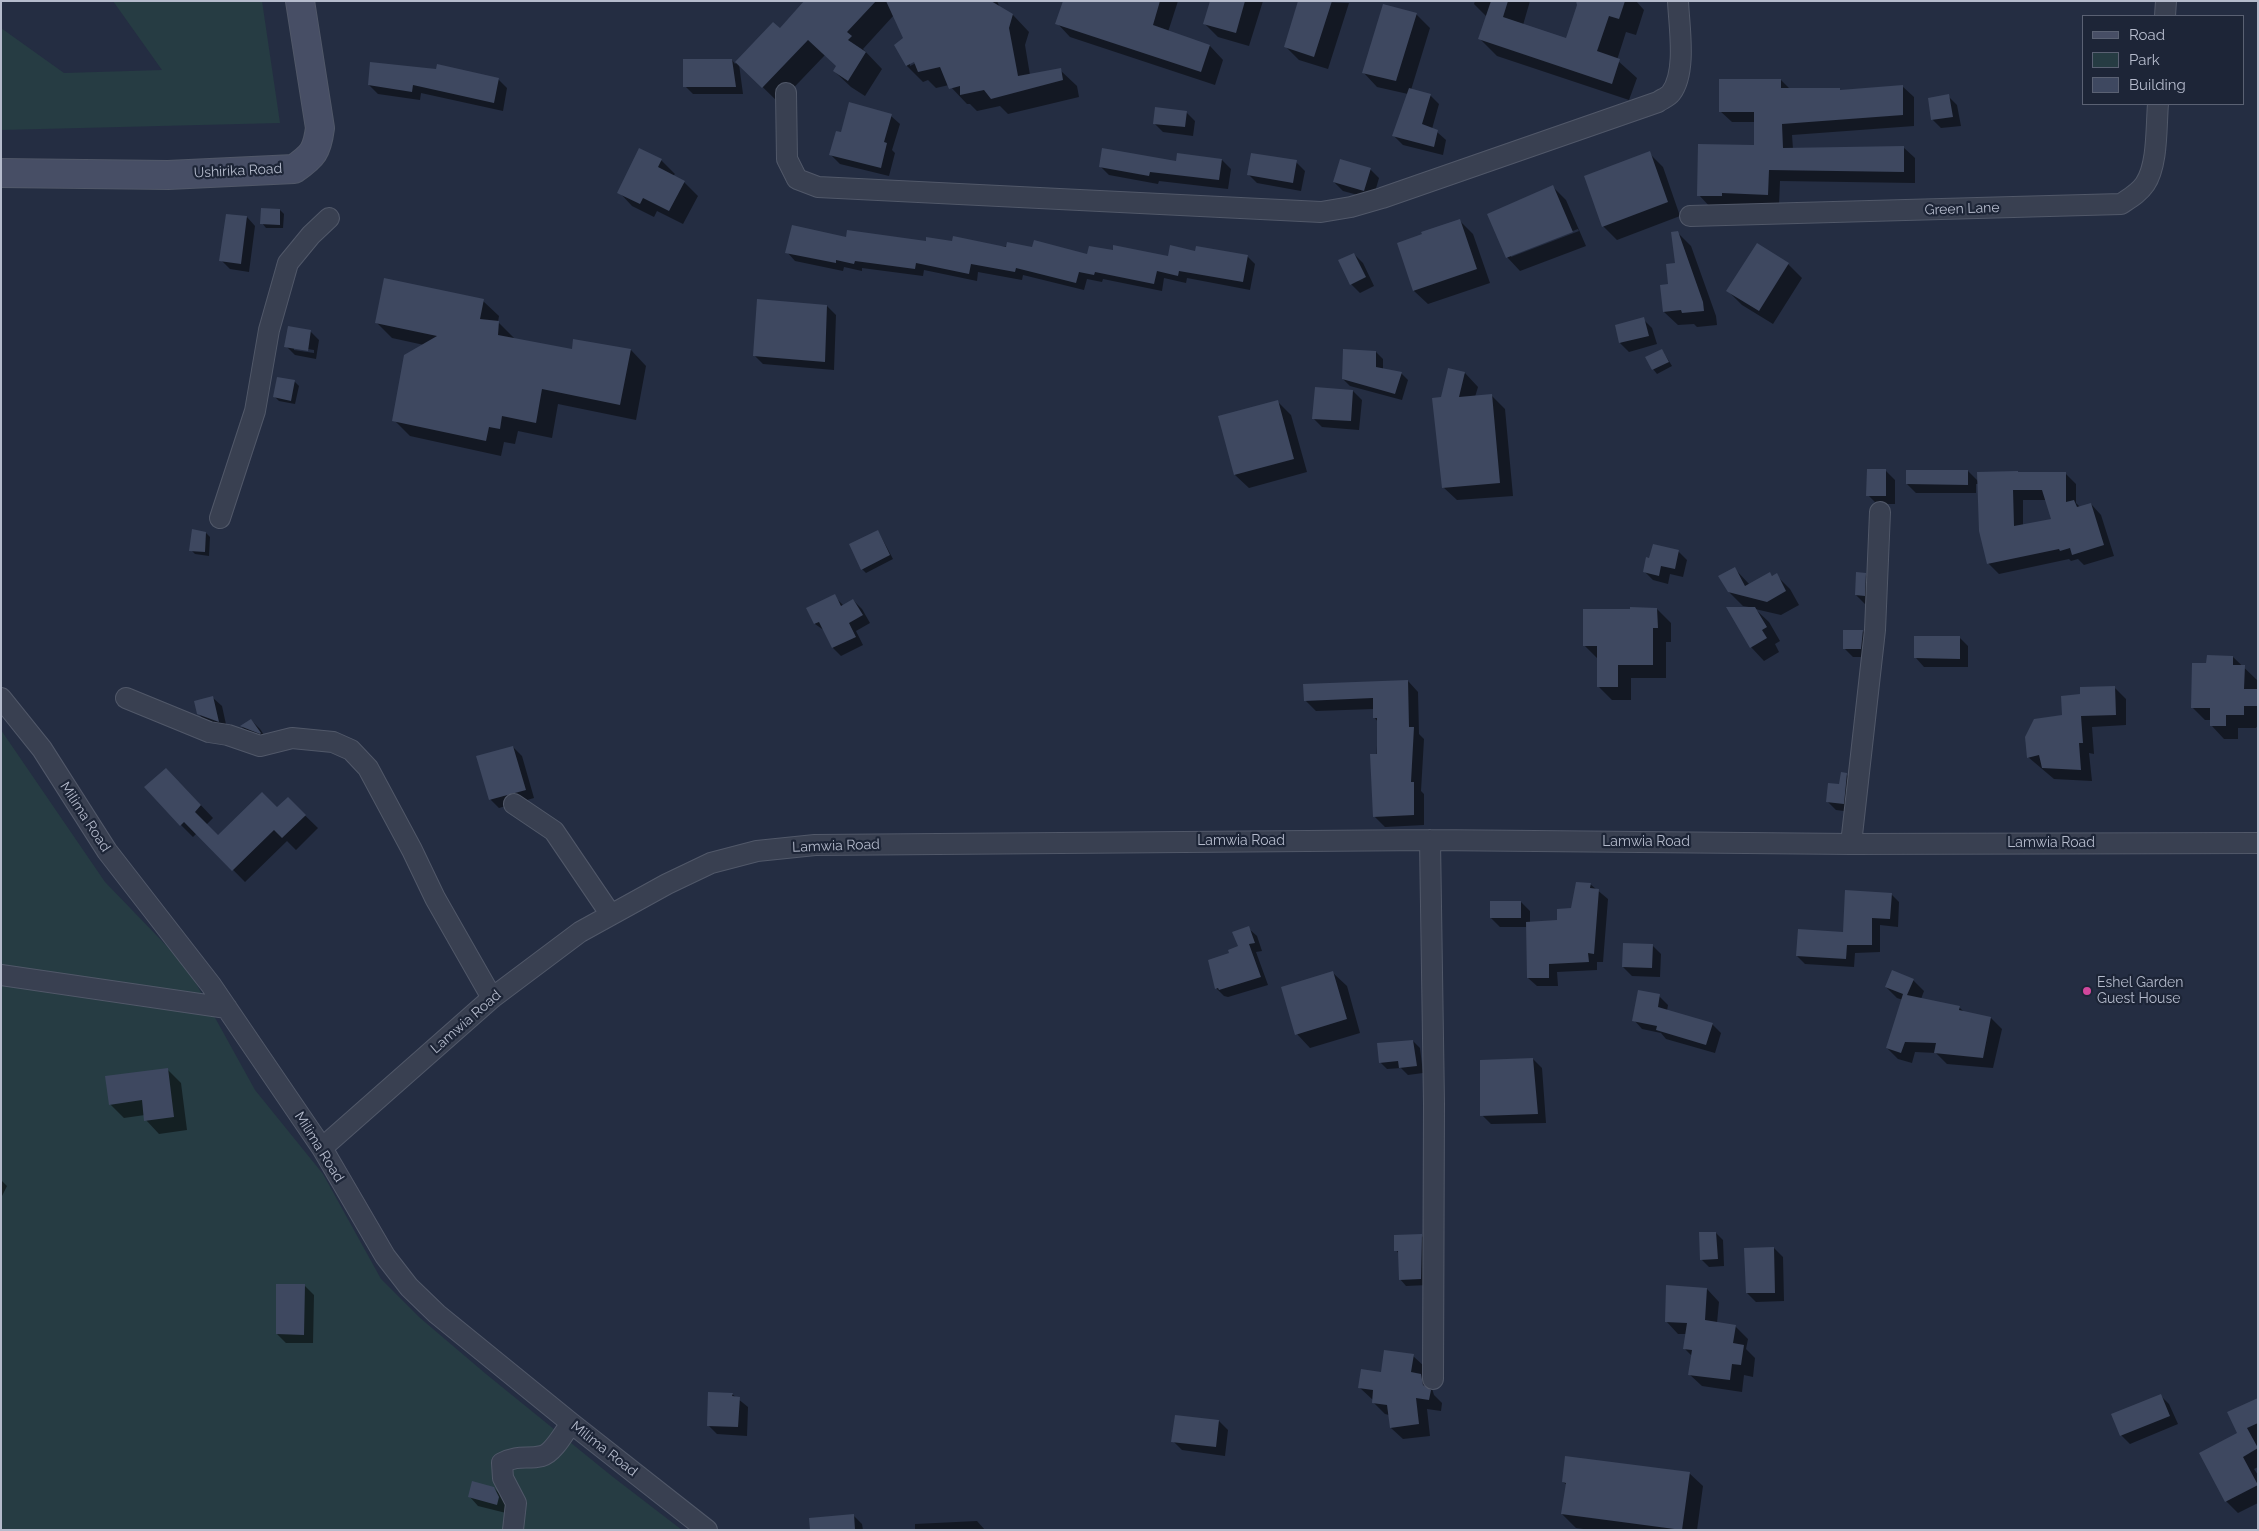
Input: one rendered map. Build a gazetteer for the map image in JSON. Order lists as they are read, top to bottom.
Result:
{
  "streets": {
    "street": [
      "Ushirika Road",
      "Green Lane",
      "Milima Road",
      "Lamwia Road"
    ]
  },
  "crossings": [
    ["Milima Road", "Lamwia Road"]
  ],
  "places": ["Eshel Garden Guest House"],
  "legend": ["Road", "Park", "Building"]
}
